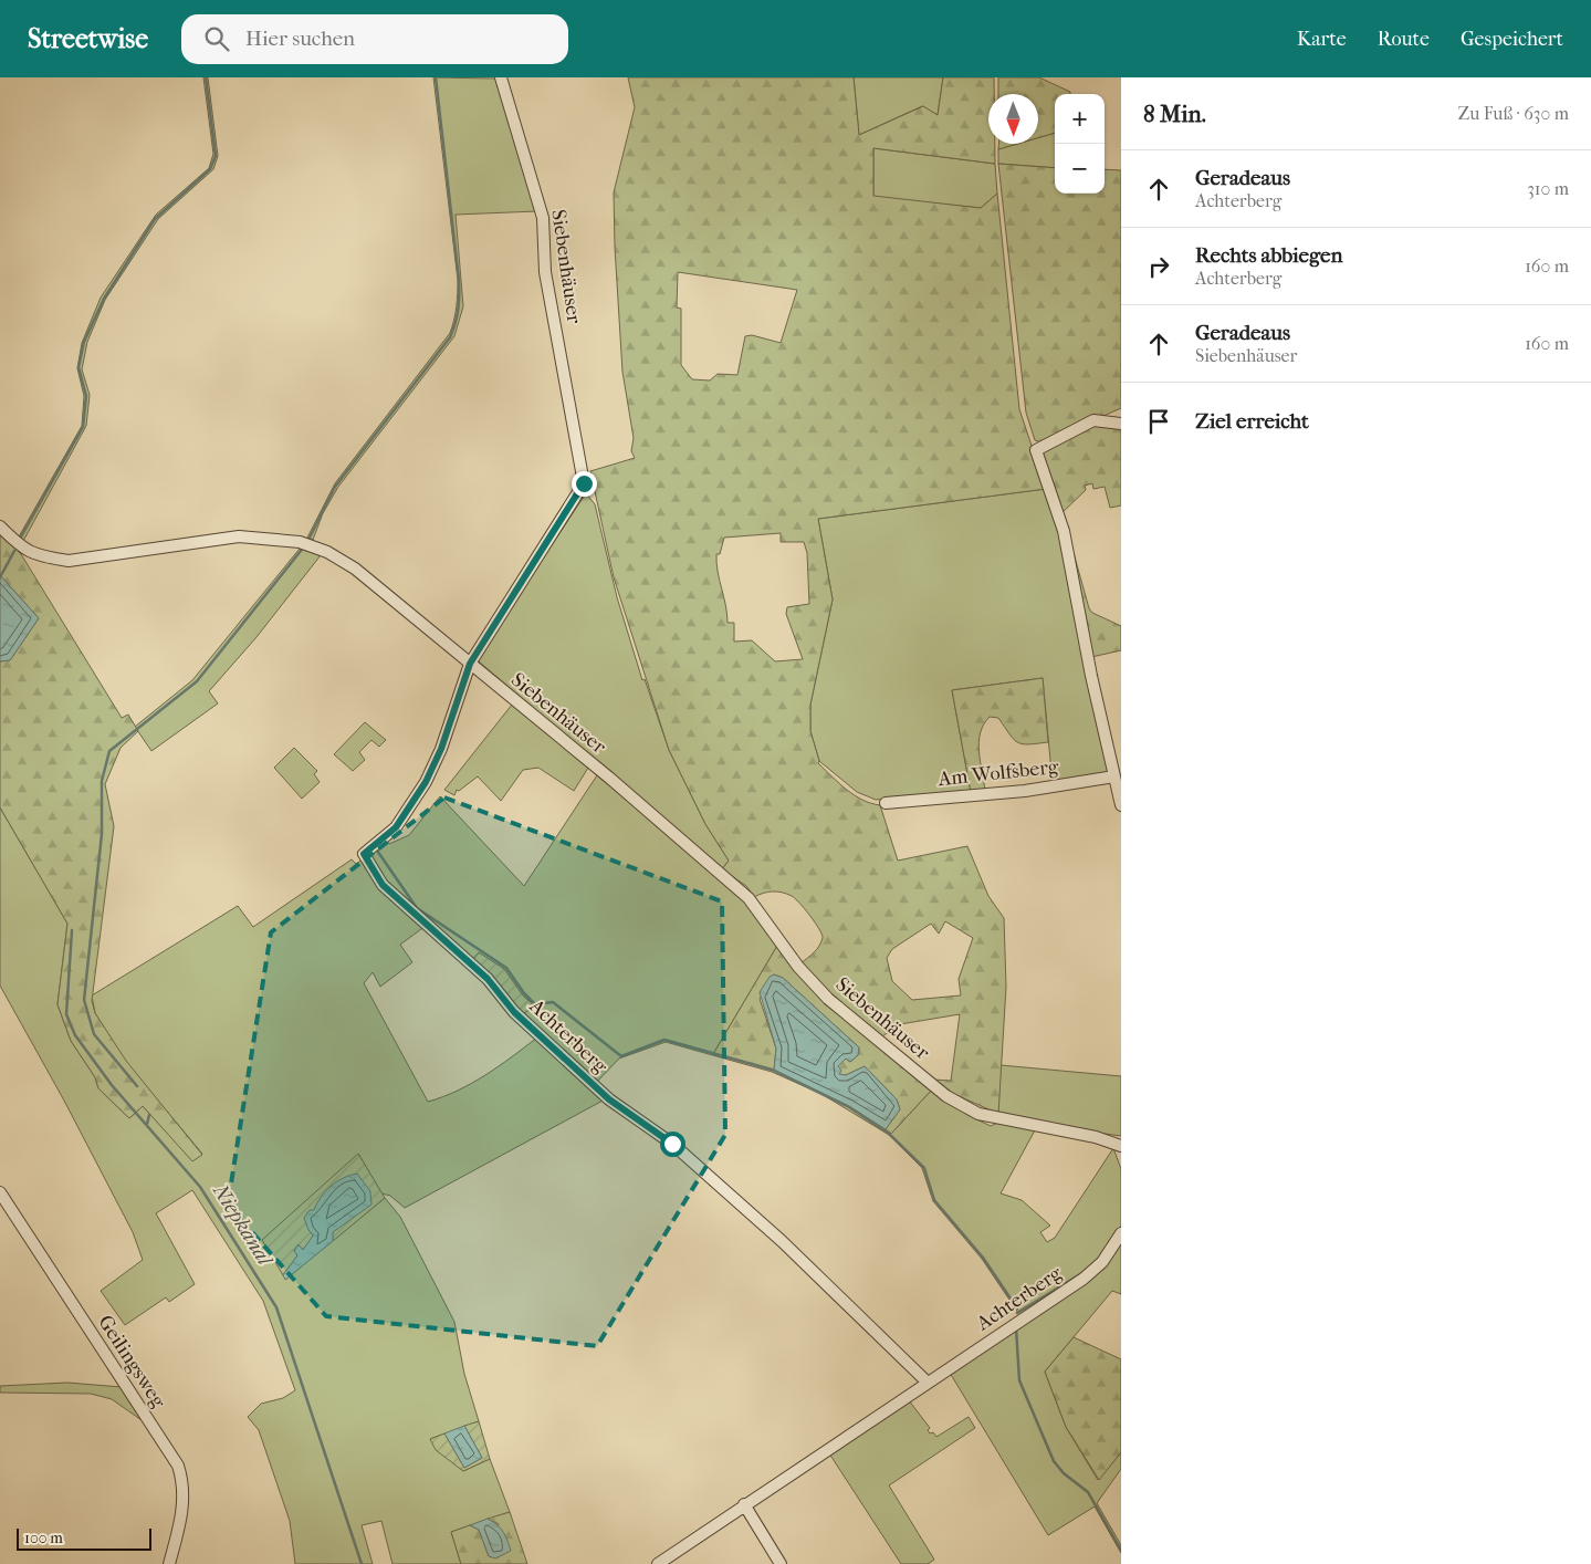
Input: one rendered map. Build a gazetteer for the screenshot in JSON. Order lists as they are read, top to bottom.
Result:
{
  "streets": {
    "street": [
      "Siebenhäuser",
      "Am Wolfsberg",
      "Achterberg",
      "Geilingsweg"
    ]
  },
  "crossings": [
    ["Siebenhäuser", "Achterberg"]
  ],
  "water": ["Niepkanal"],
  "scale_bar": "100 m",
  "north": "bottom",
  "page": {
    "header": "Streetwise",
    "search": "Hier suchen",
    "nav": ["Karte", "Route", "Gespeichert"],
    "heading": ["8 Min.", "Zu Fuß · 630 m"],
    "map_buttons": ["+", "−"],
    "list": [
      ["Geradeaus", "Achterberg", "310 m"],
      ["Rechts abbiegen", "Achterberg", "160 m"],
      ["Geradeaus", "Siebenhäuser", "160 m"],
      "Ziel erreicht"
    ],
    "scale": "100 m"
  }
}
